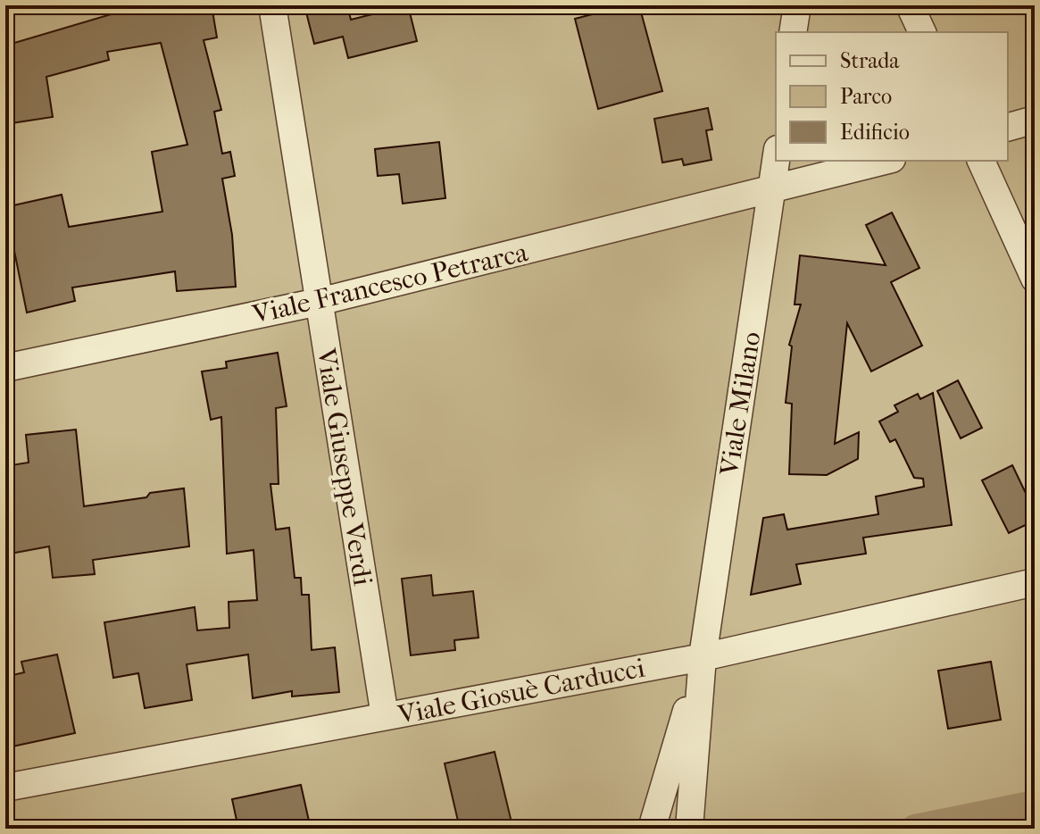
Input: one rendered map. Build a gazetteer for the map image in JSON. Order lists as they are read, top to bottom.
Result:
{
  "streets": {
    "street": [
      "Viale Francesco Petrarca",
      "Viale Milano",
      "Viale Giuseppe Verdi",
      "Viale Giosuè Carducci"
    ]
  },
  "crossings": [
    ["Viale Francesco Petrarca", "Viale Milano"],
    ["Viale Francesco Petrarca", "Viale Giuseppe Verdi"],
    ["Viale Milano", "Viale Giosuè Carducci"],
    ["Viale Giuseppe Verdi", "Viale Giosuè Carducci"]
  ],
  "legend": ["Strada", "Parco", "Edificio"]
}
